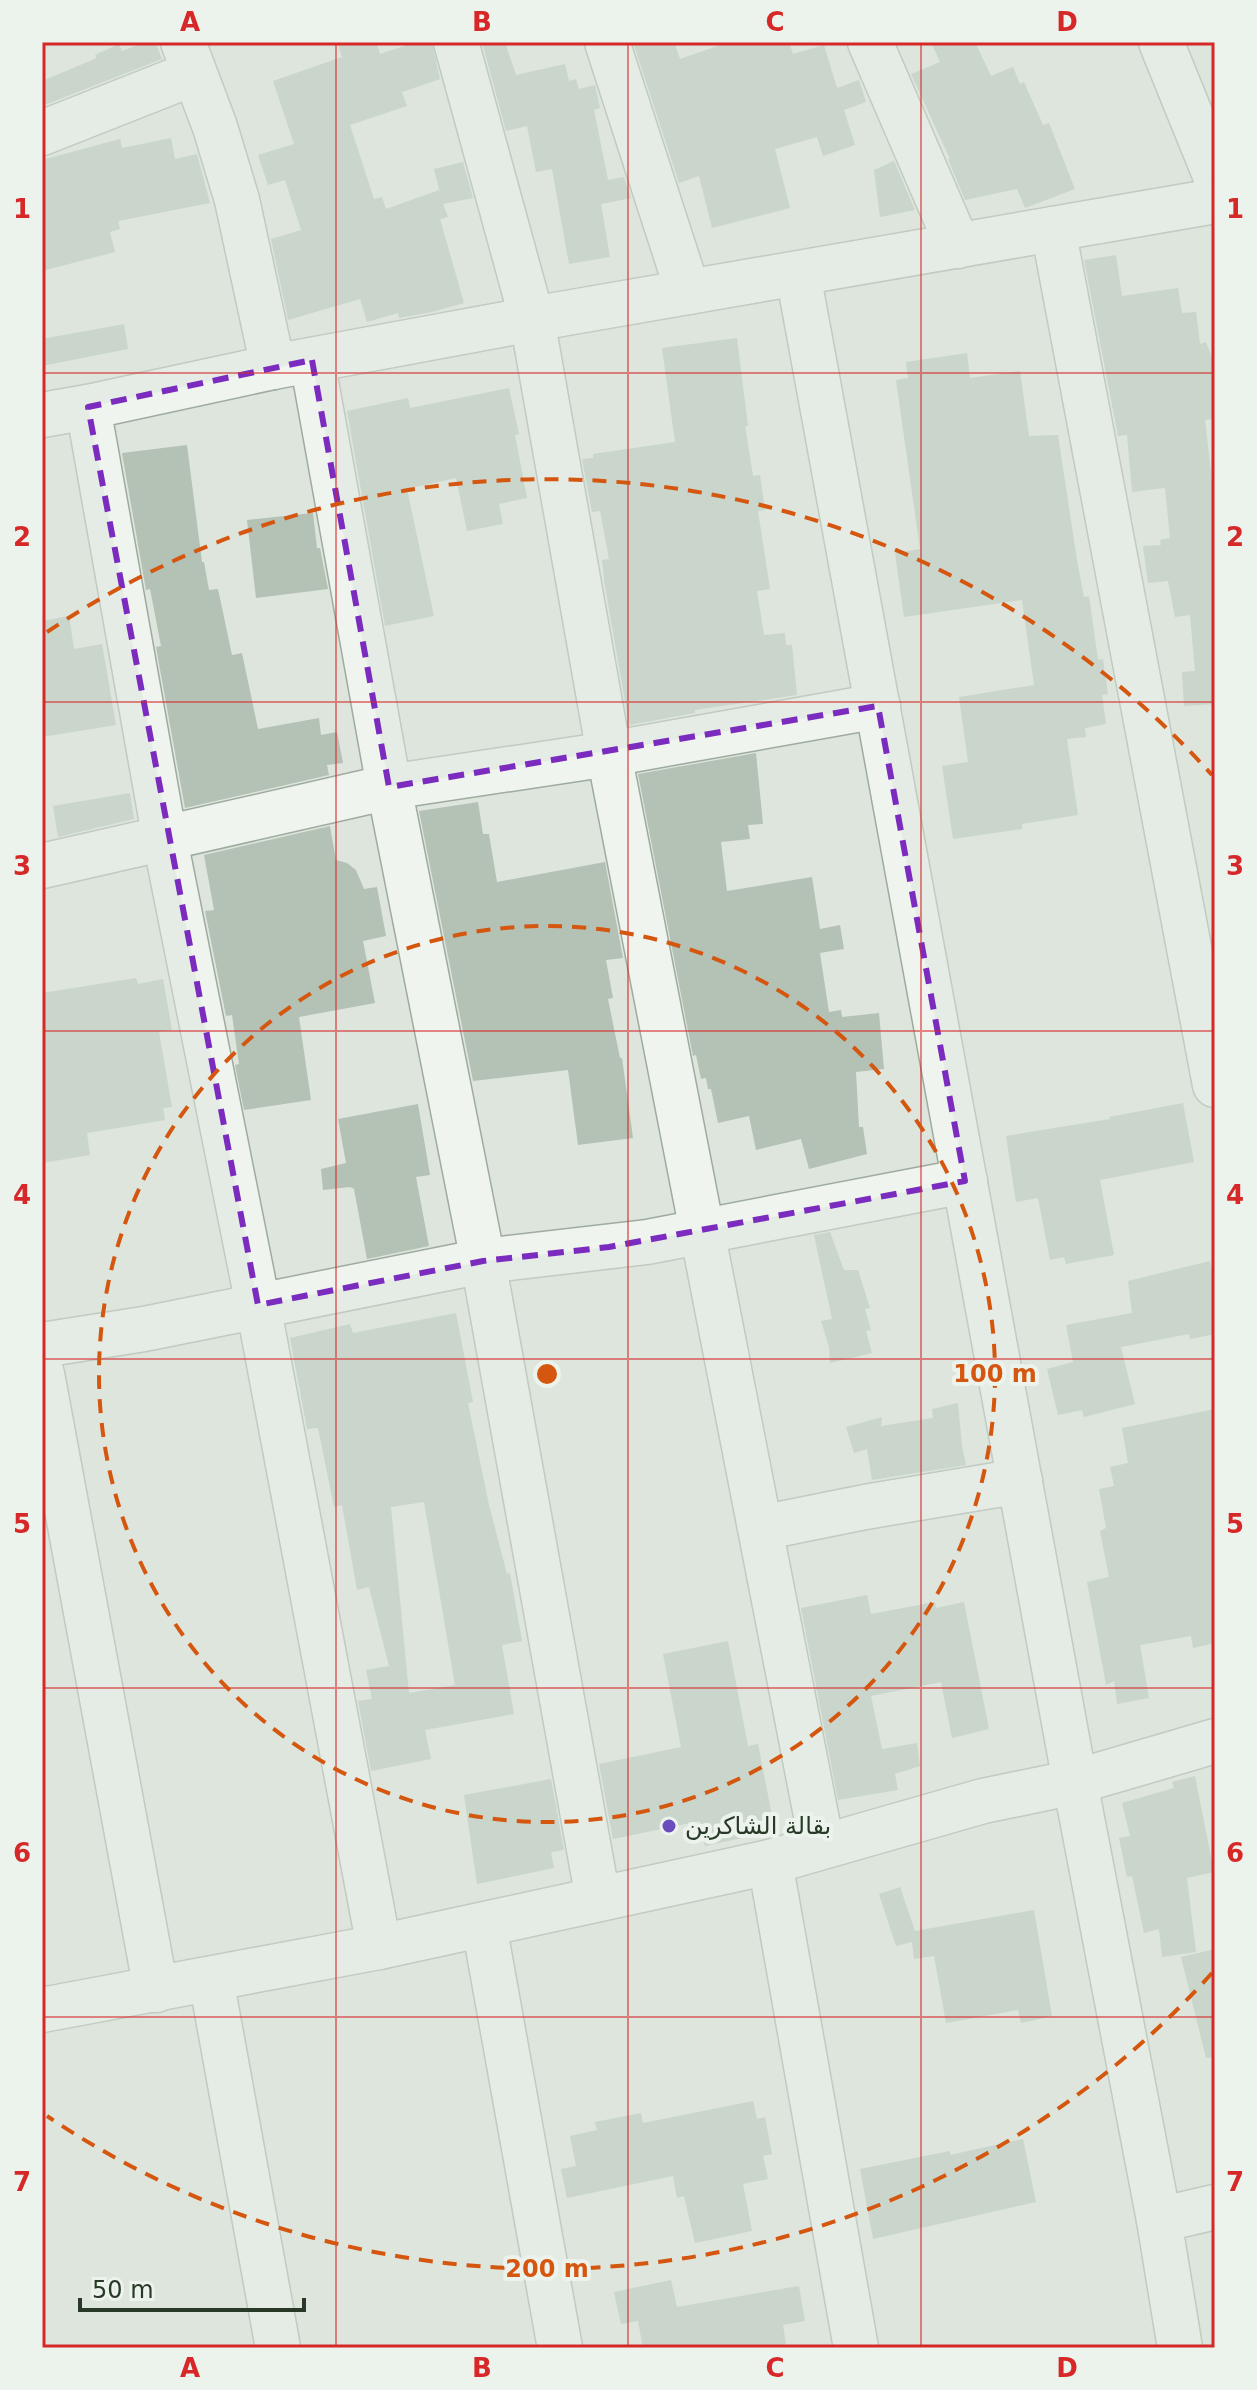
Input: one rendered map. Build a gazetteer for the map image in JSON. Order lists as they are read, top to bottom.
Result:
{
  "places": ["بقالة الشاكرين"],
  "scale_bar": "50 m",
  "grid": {
    "columns": [
      "A",
      "B",
      "C",
      "D"
    ],
    "rows": [
      "1",
      "2",
      "3",
      "4",
      "5",
      "6",
      "7"
    ]
  },
  "rings": ["100 m", "200 m"]
}
